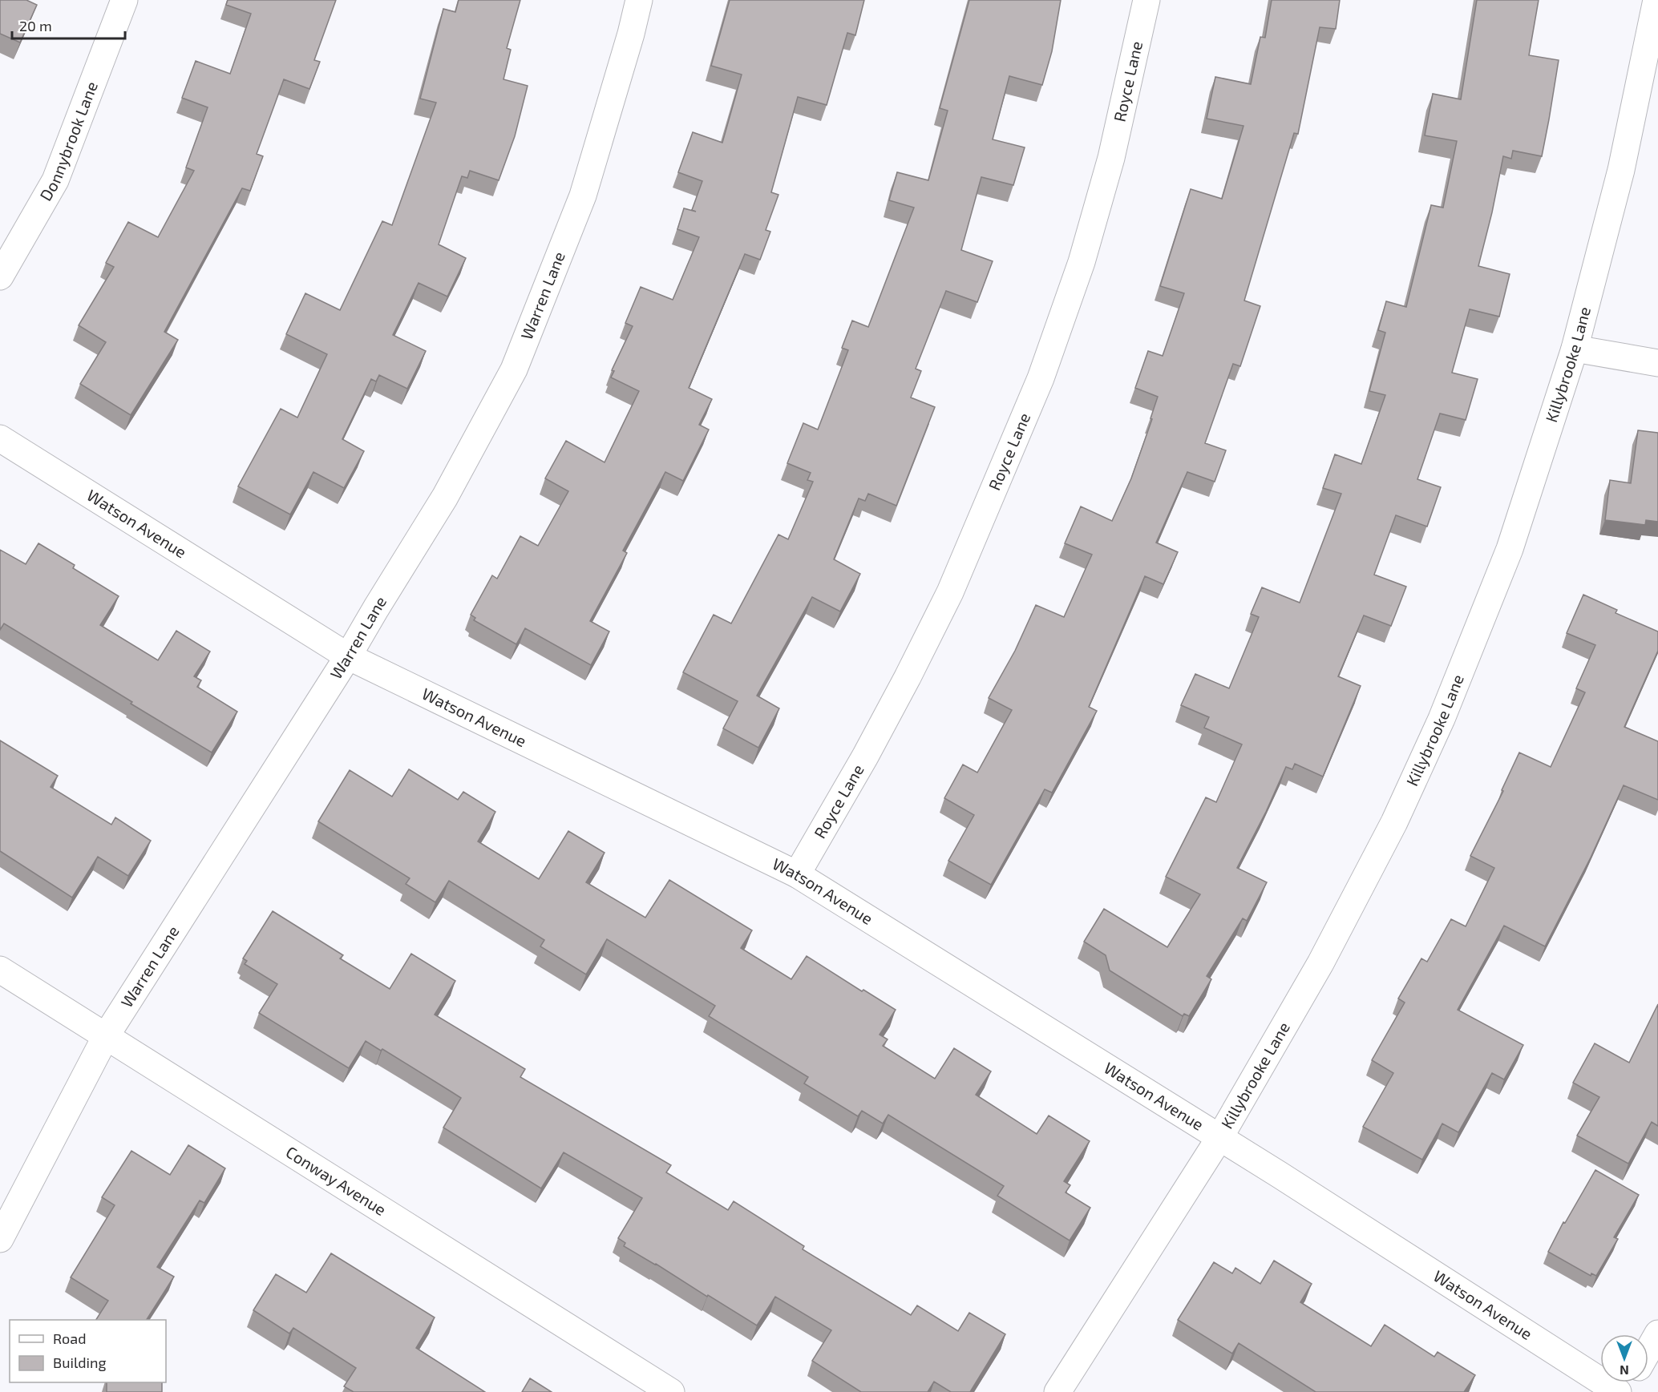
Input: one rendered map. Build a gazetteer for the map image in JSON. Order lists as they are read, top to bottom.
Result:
{
  "streets": {
    "street": [
      "Royce Lane",
      "Donnybrook Lane",
      "Warren Lane",
      "Killybrooke Lane",
      "Watson Avenue",
      "Conway Avenue"
    ]
  },
  "crossings": [
    ["Royce Lane", "Watson Avenue"],
    ["Warren Lane", "Watson Avenue"],
    ["Warren Lane", "Conway Avenue"],
    ["Killybrooke Lane", "Watson Avenue"]
  ],
  "legend": ["Road", "Building"],
  "scale_bar": "20 m",
  "north": "bottom"
}
